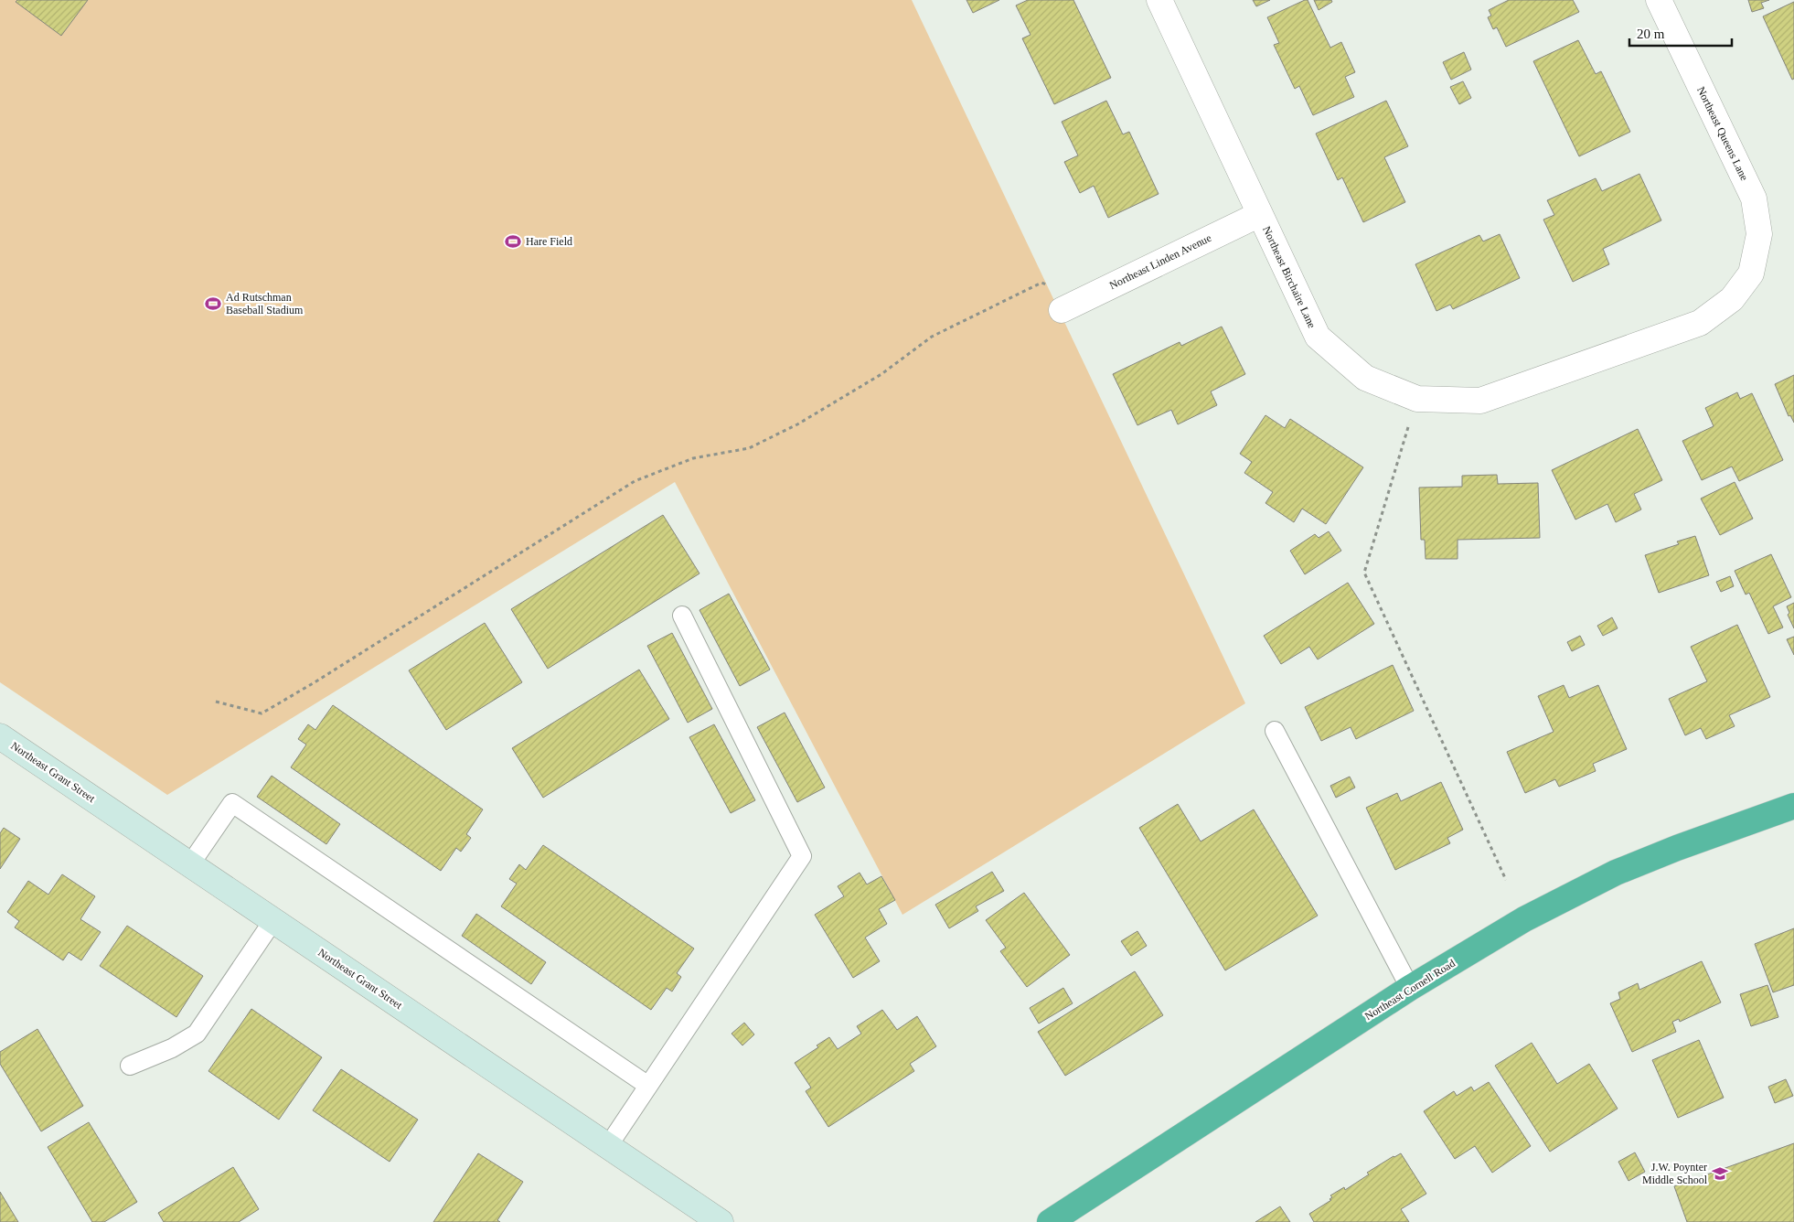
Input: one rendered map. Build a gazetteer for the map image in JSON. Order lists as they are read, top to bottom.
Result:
{
  "streets": {
    "highway": ["Northeast Cornell Road"],
    "street": [
      "Northeast Queens Lane",
      "Northeast Linden Avenue",
      "Northeast Birchaire Lane",
      "Northeast Grant Street"
    ]
  },
  "crossings": [
    ["Northeast Queens Lane", "Northeast Birchaire Lane"],
    ["Northeast Linden Avenue", "Northeast Birchaire Lane"]
  ],
  "places": {
    "sports": ["Hare Field", "Ad Rutschman Baseball Stadium"],
    "school or university": ["J.W. Poynter Middle School"]
  },
  "scale_bar": "20 m"
}
